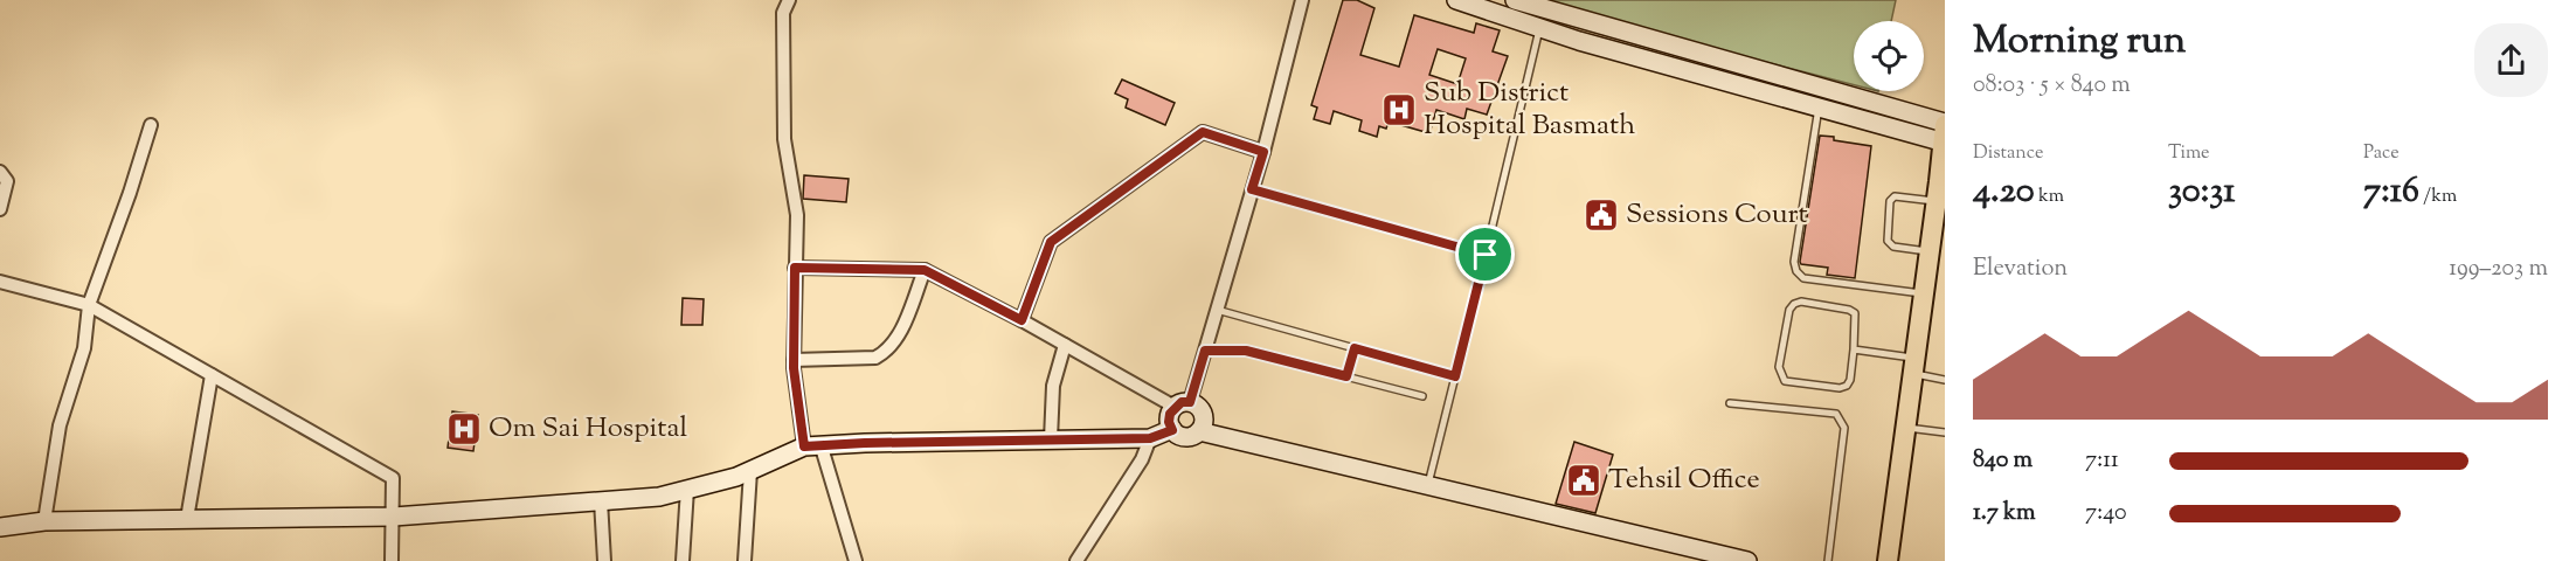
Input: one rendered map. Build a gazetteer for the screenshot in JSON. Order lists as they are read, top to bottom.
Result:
{
  "places": {
    "hospital": ["Sub District Hospital Basmath", "Om Sai Hospital"],
    "public building": ["Sessions Court", "Tehsil Office"]
  },
  "page": {
    "heading": ["Morning run", "08:03 · 5 × 840 m"],
    "stats": [
      ["Distance", "4.20 km"],
      ["Time", "30:31"],
      ["Pace", "7:16 /km"]
    ],
    "chart": ["Elevation", "199–203 m"],
    "list": [
      {
        "name": "840 m",
        "note": "7:11"
      },
      {
        "name": "1.7 km",
        "note": "7:40"
      }
    ]
  }
}
